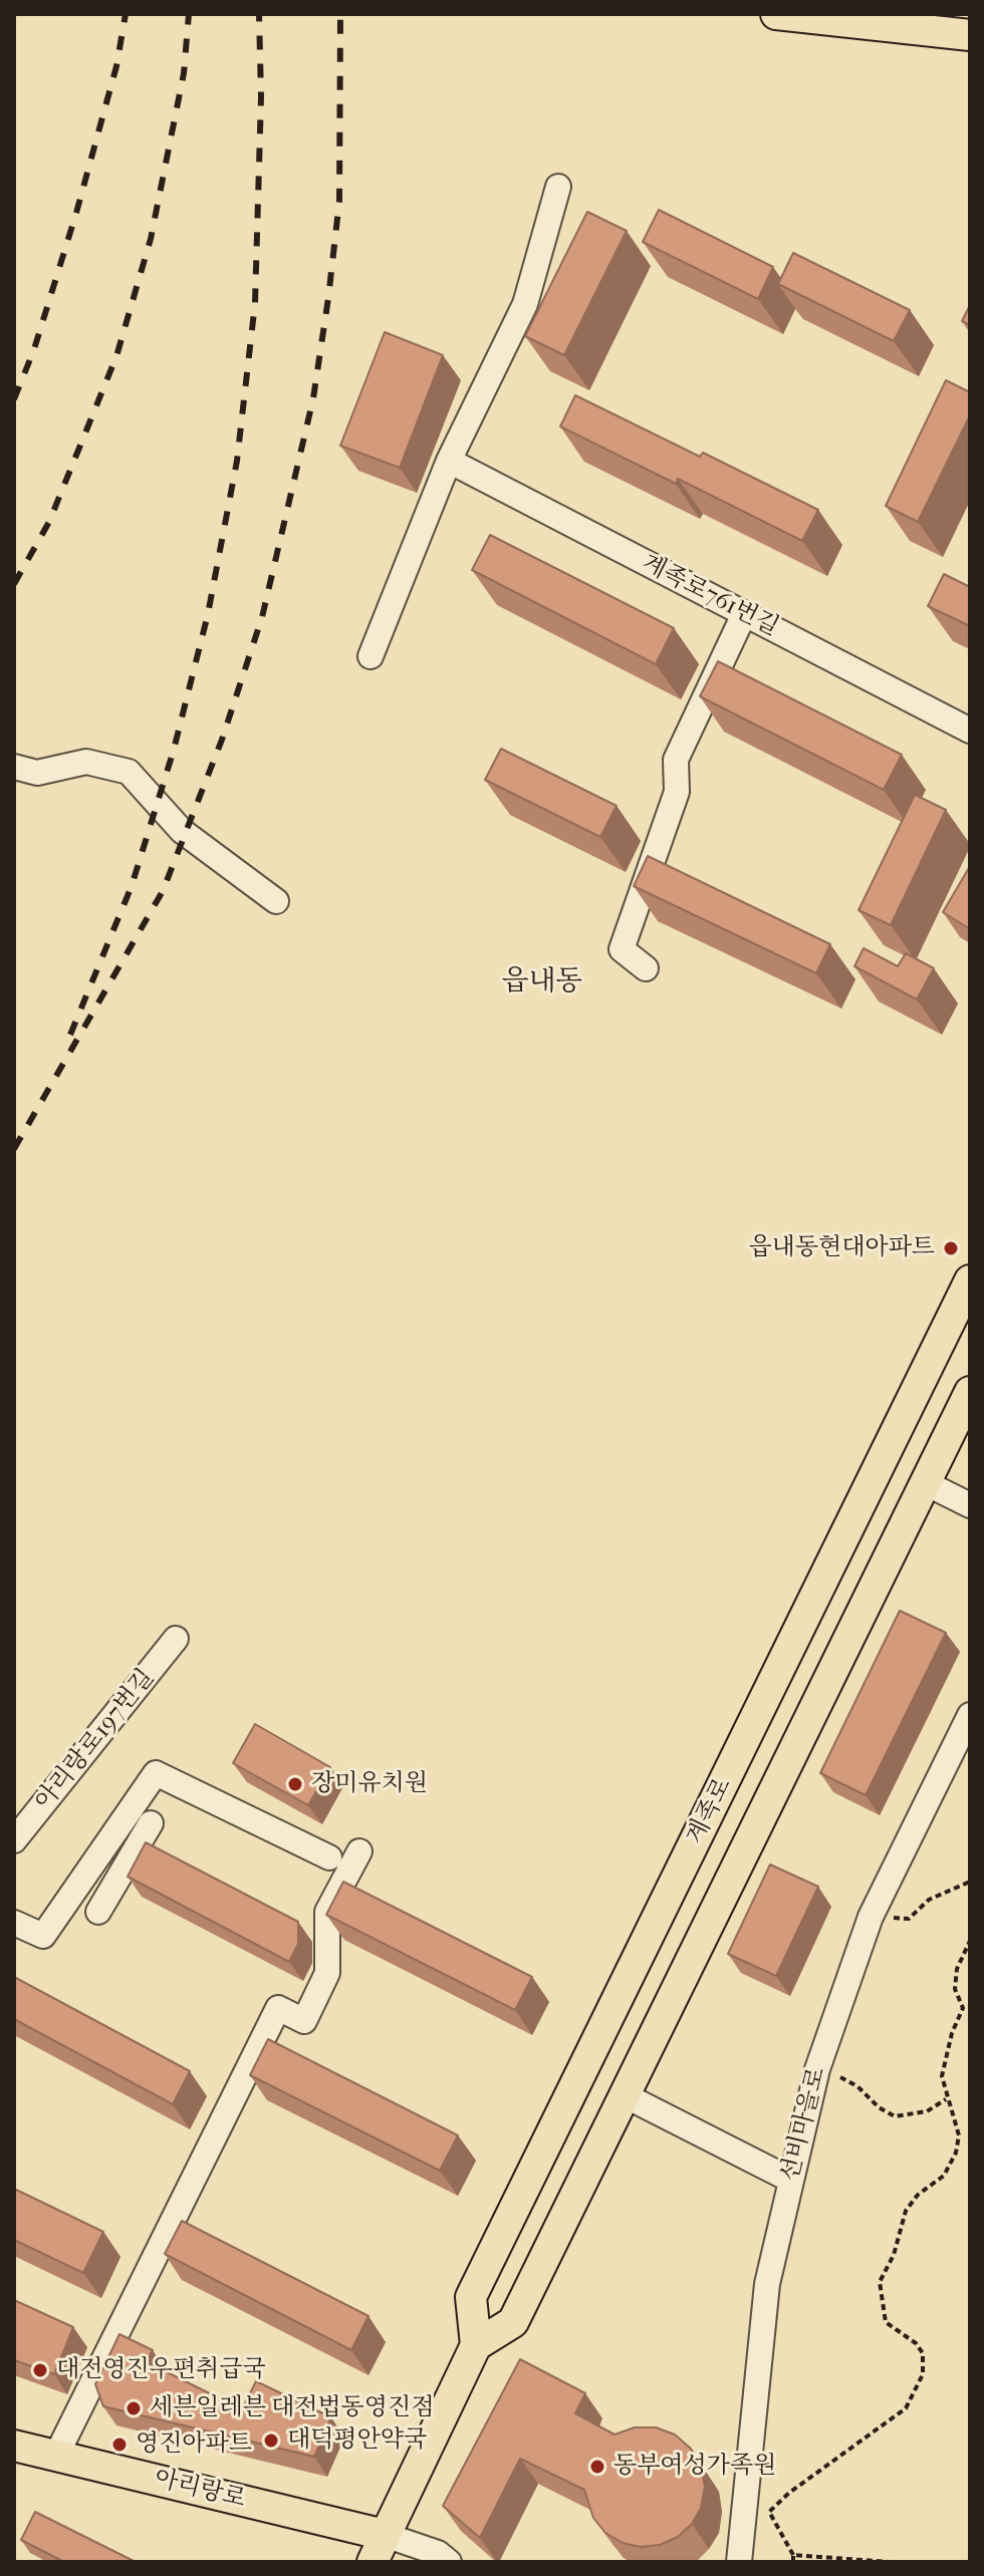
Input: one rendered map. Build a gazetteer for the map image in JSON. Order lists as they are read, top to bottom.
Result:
{
  "streets": {
    "main road": ["계족로", "아리랑로"],
    "street": ["계족로761번길", "아리랑로197번길", "선비마을로"]
  },
  "districts": ["읍내동"],
  "places": [
    "읍내동현대아파트",
    "장미유치원",
    "대전영진우편취급국",
    "세븐일레븐 대전법동영진점",
    "대덕평안약국",
    "영진아파트",
    "동부여성가족원"
  ]
}
